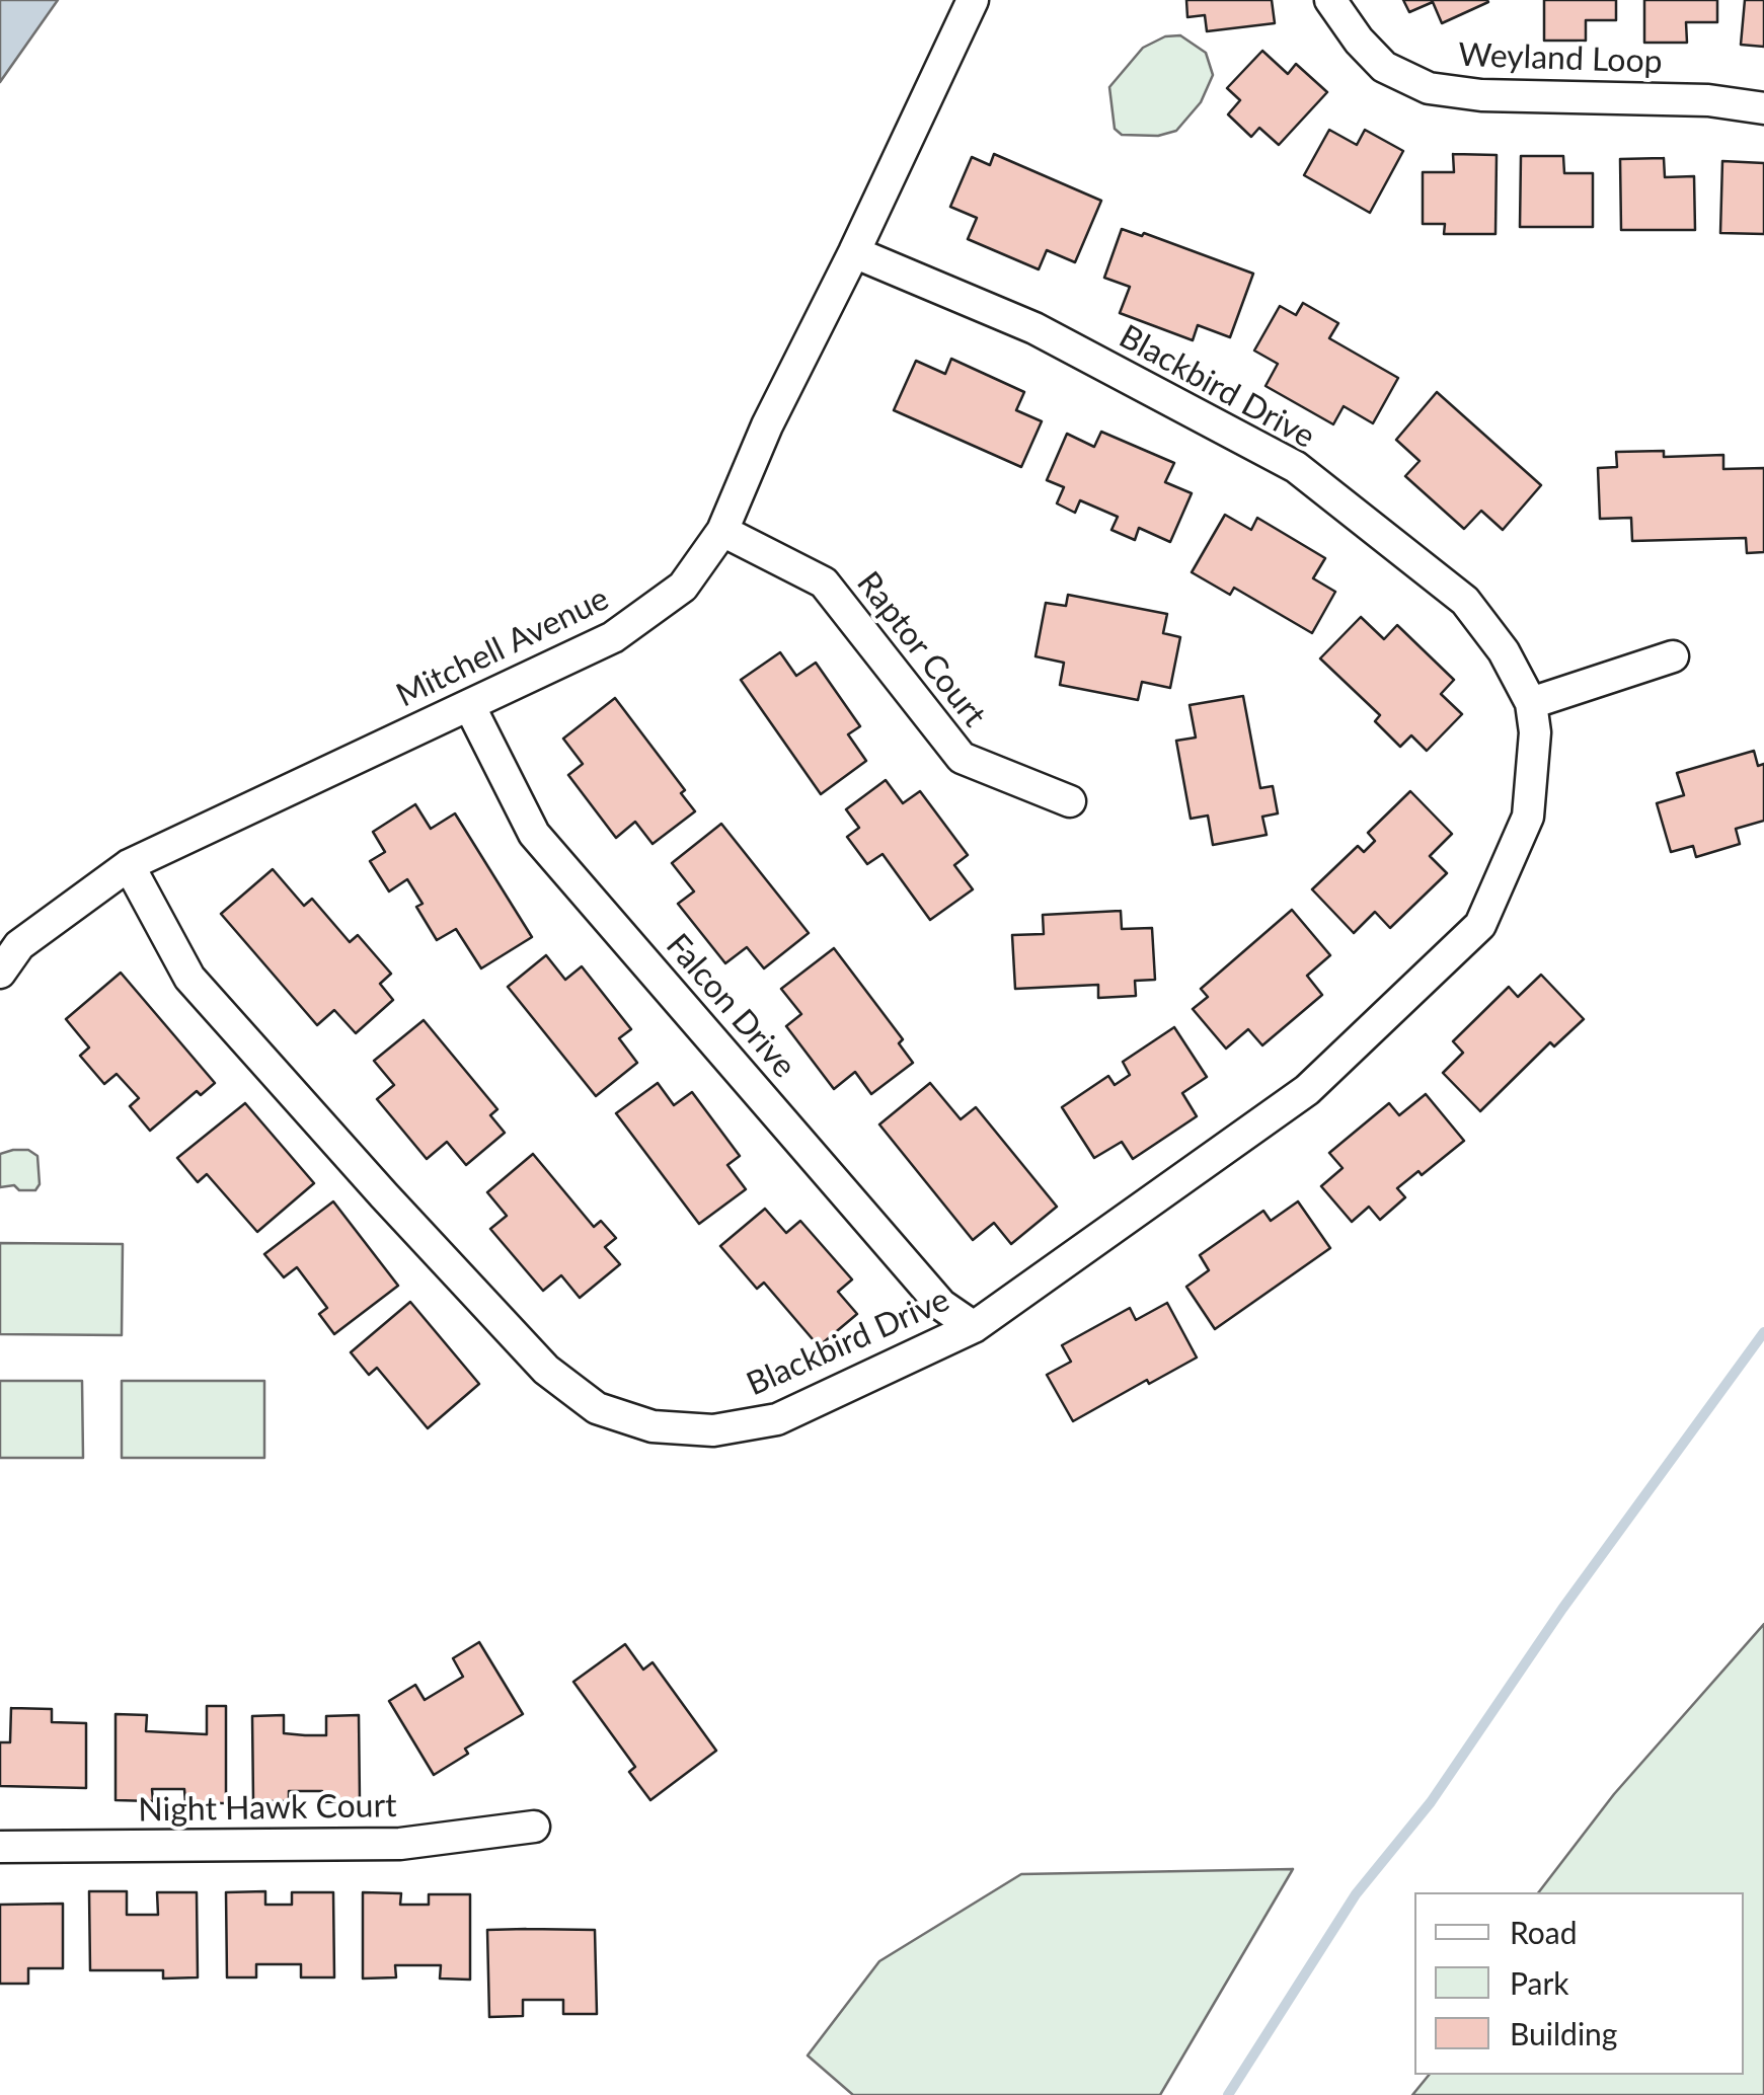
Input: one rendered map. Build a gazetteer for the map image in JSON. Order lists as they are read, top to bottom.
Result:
{
  "streets": {
    "street": [
      "Weyland Loop",
      "Blackbird Drive",
      "Mitchell Avenue",
      "Raptor Court",
      "Falcon Drive",
      "Night Hawk Court"
    ]
  },
  "crossings": [
    ["Blackbird Drive", "Mitchell Avenue"],
    ["Blackbird Drive", "Falcon Drive"],
    ["Mitchell Avenue", "Raptor Court"],
    ["Mitchell Avenue", "Falcon Drive"]
  ],
  "legend": ["Road", "Park", "Building"]
}
